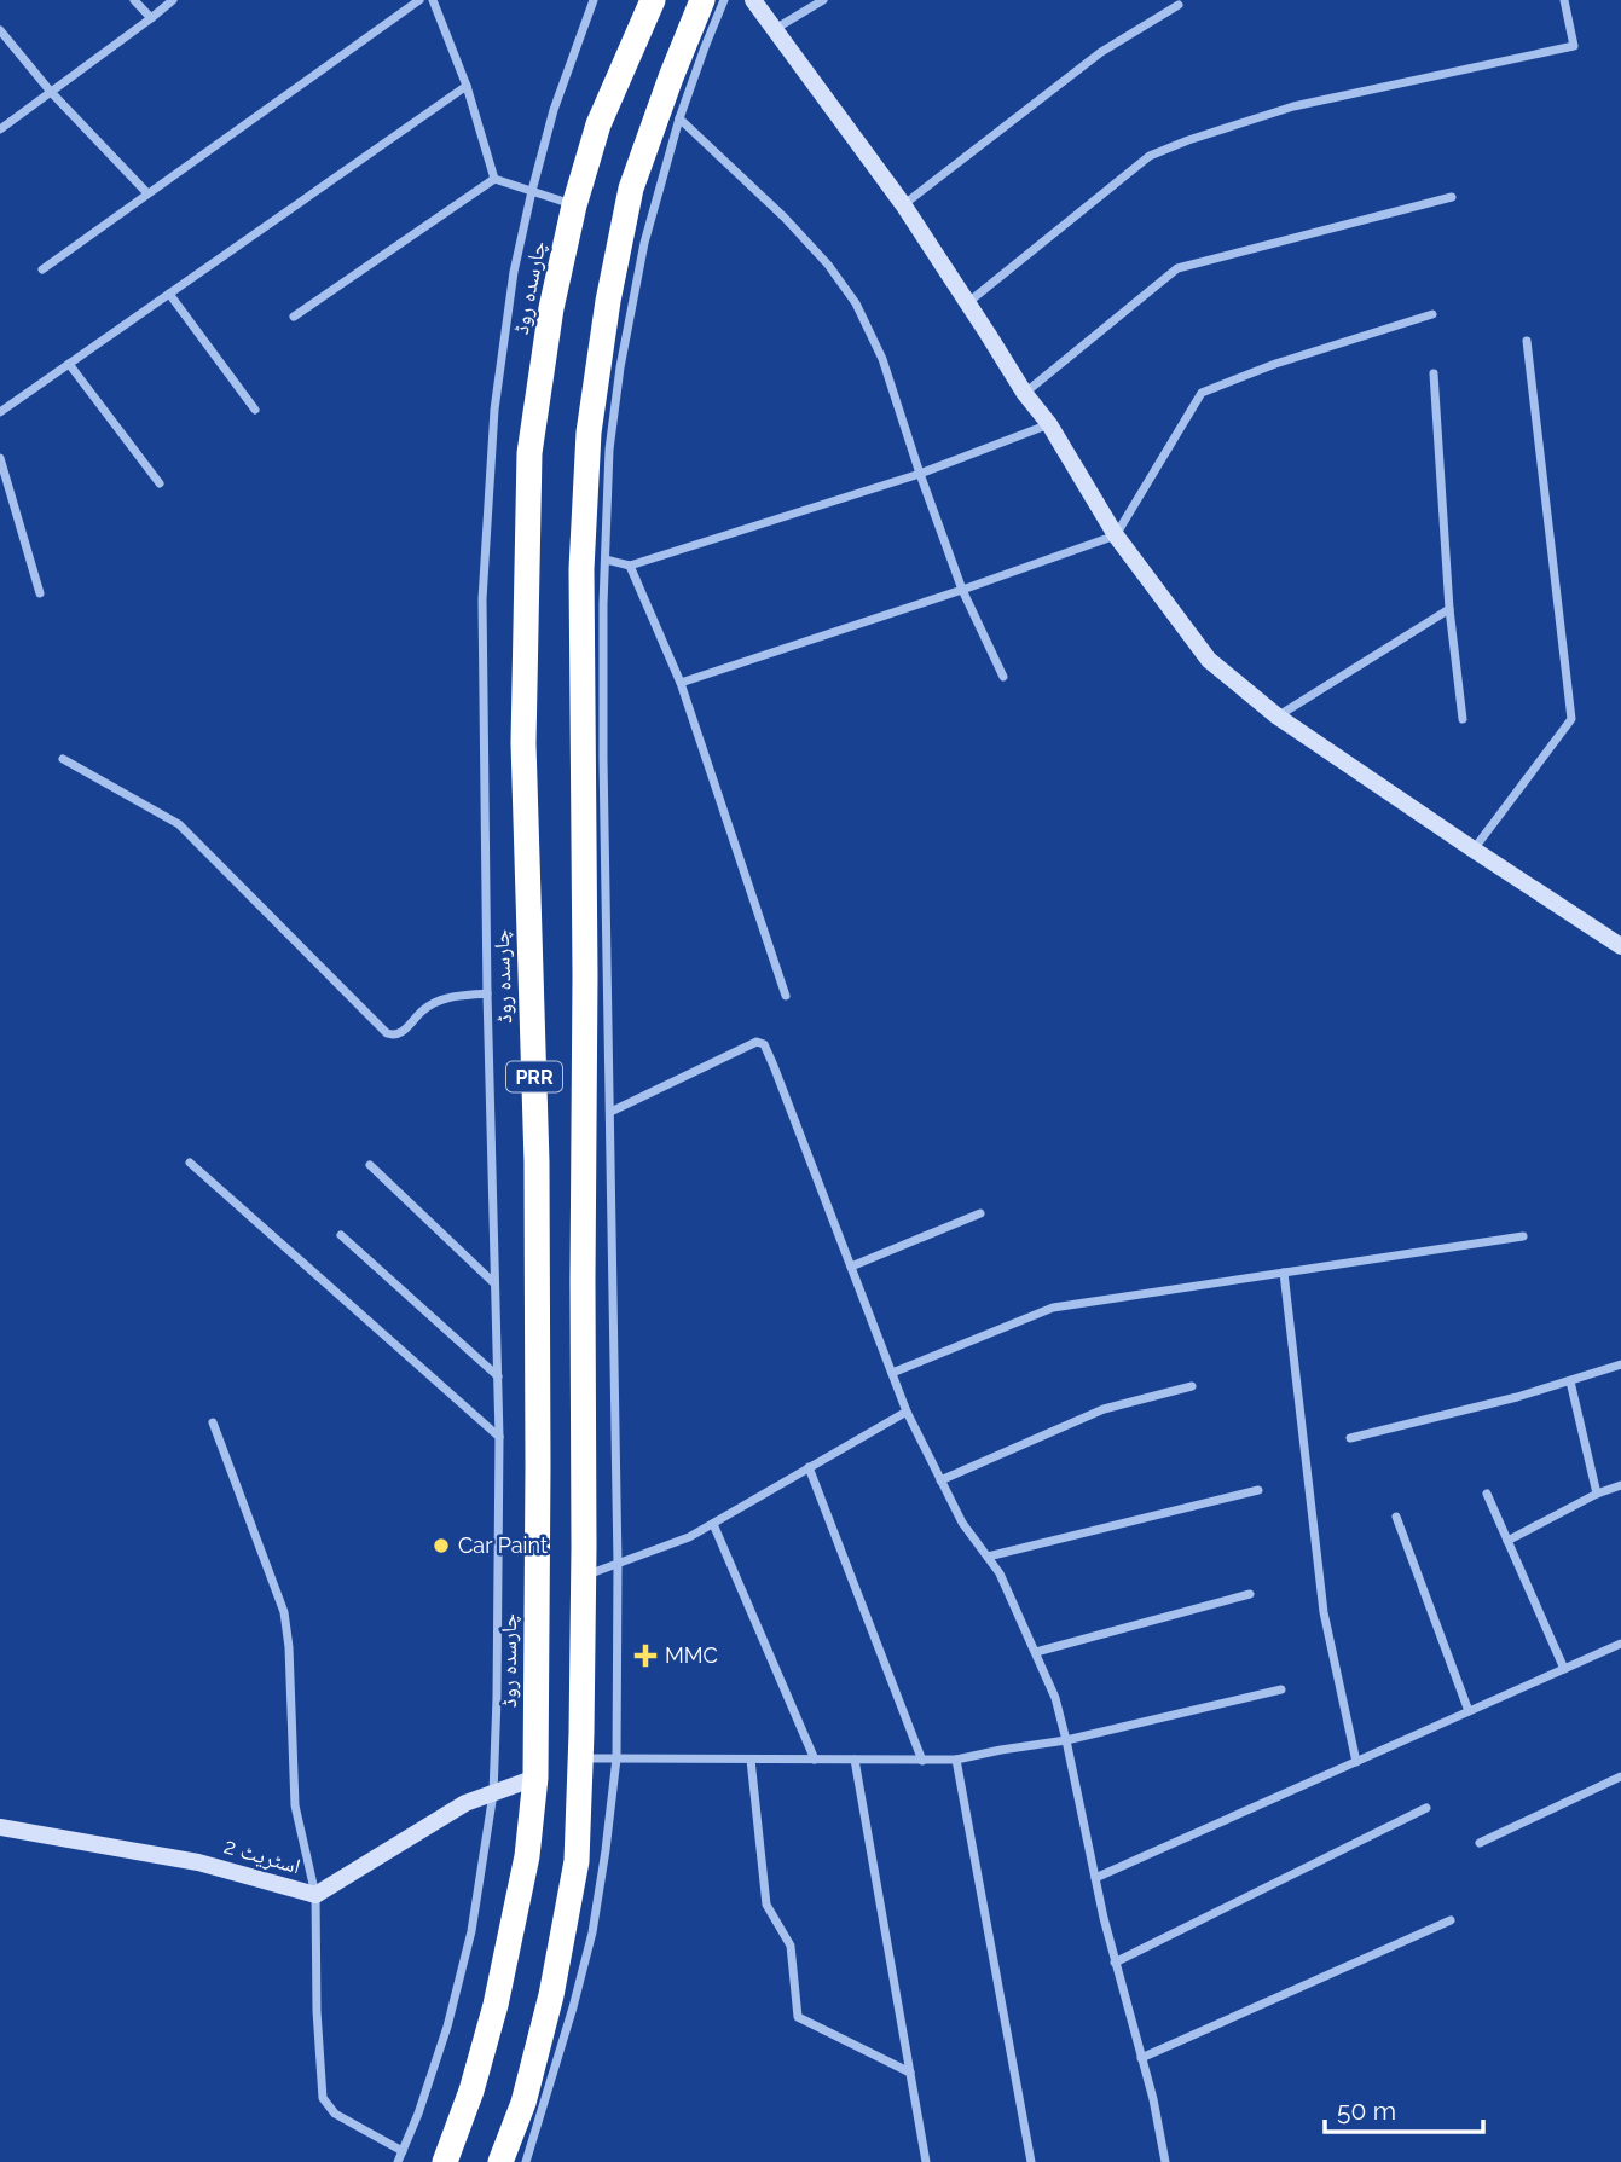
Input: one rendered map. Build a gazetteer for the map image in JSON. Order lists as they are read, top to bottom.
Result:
{
  "streets": {
    "highway": ["چارسدہ روڈ", "PRR"],
    "street": ["اسٹریٹ 2"]
  },
  "crossings": [
    ["چارسدہ روڈ", "اسٹریٹ 2"]
  ],
  "places": {
    "other": ["Car Paint"],
    "health": ["MMC"]
  },
  "scale_bar": "50 m"
}
